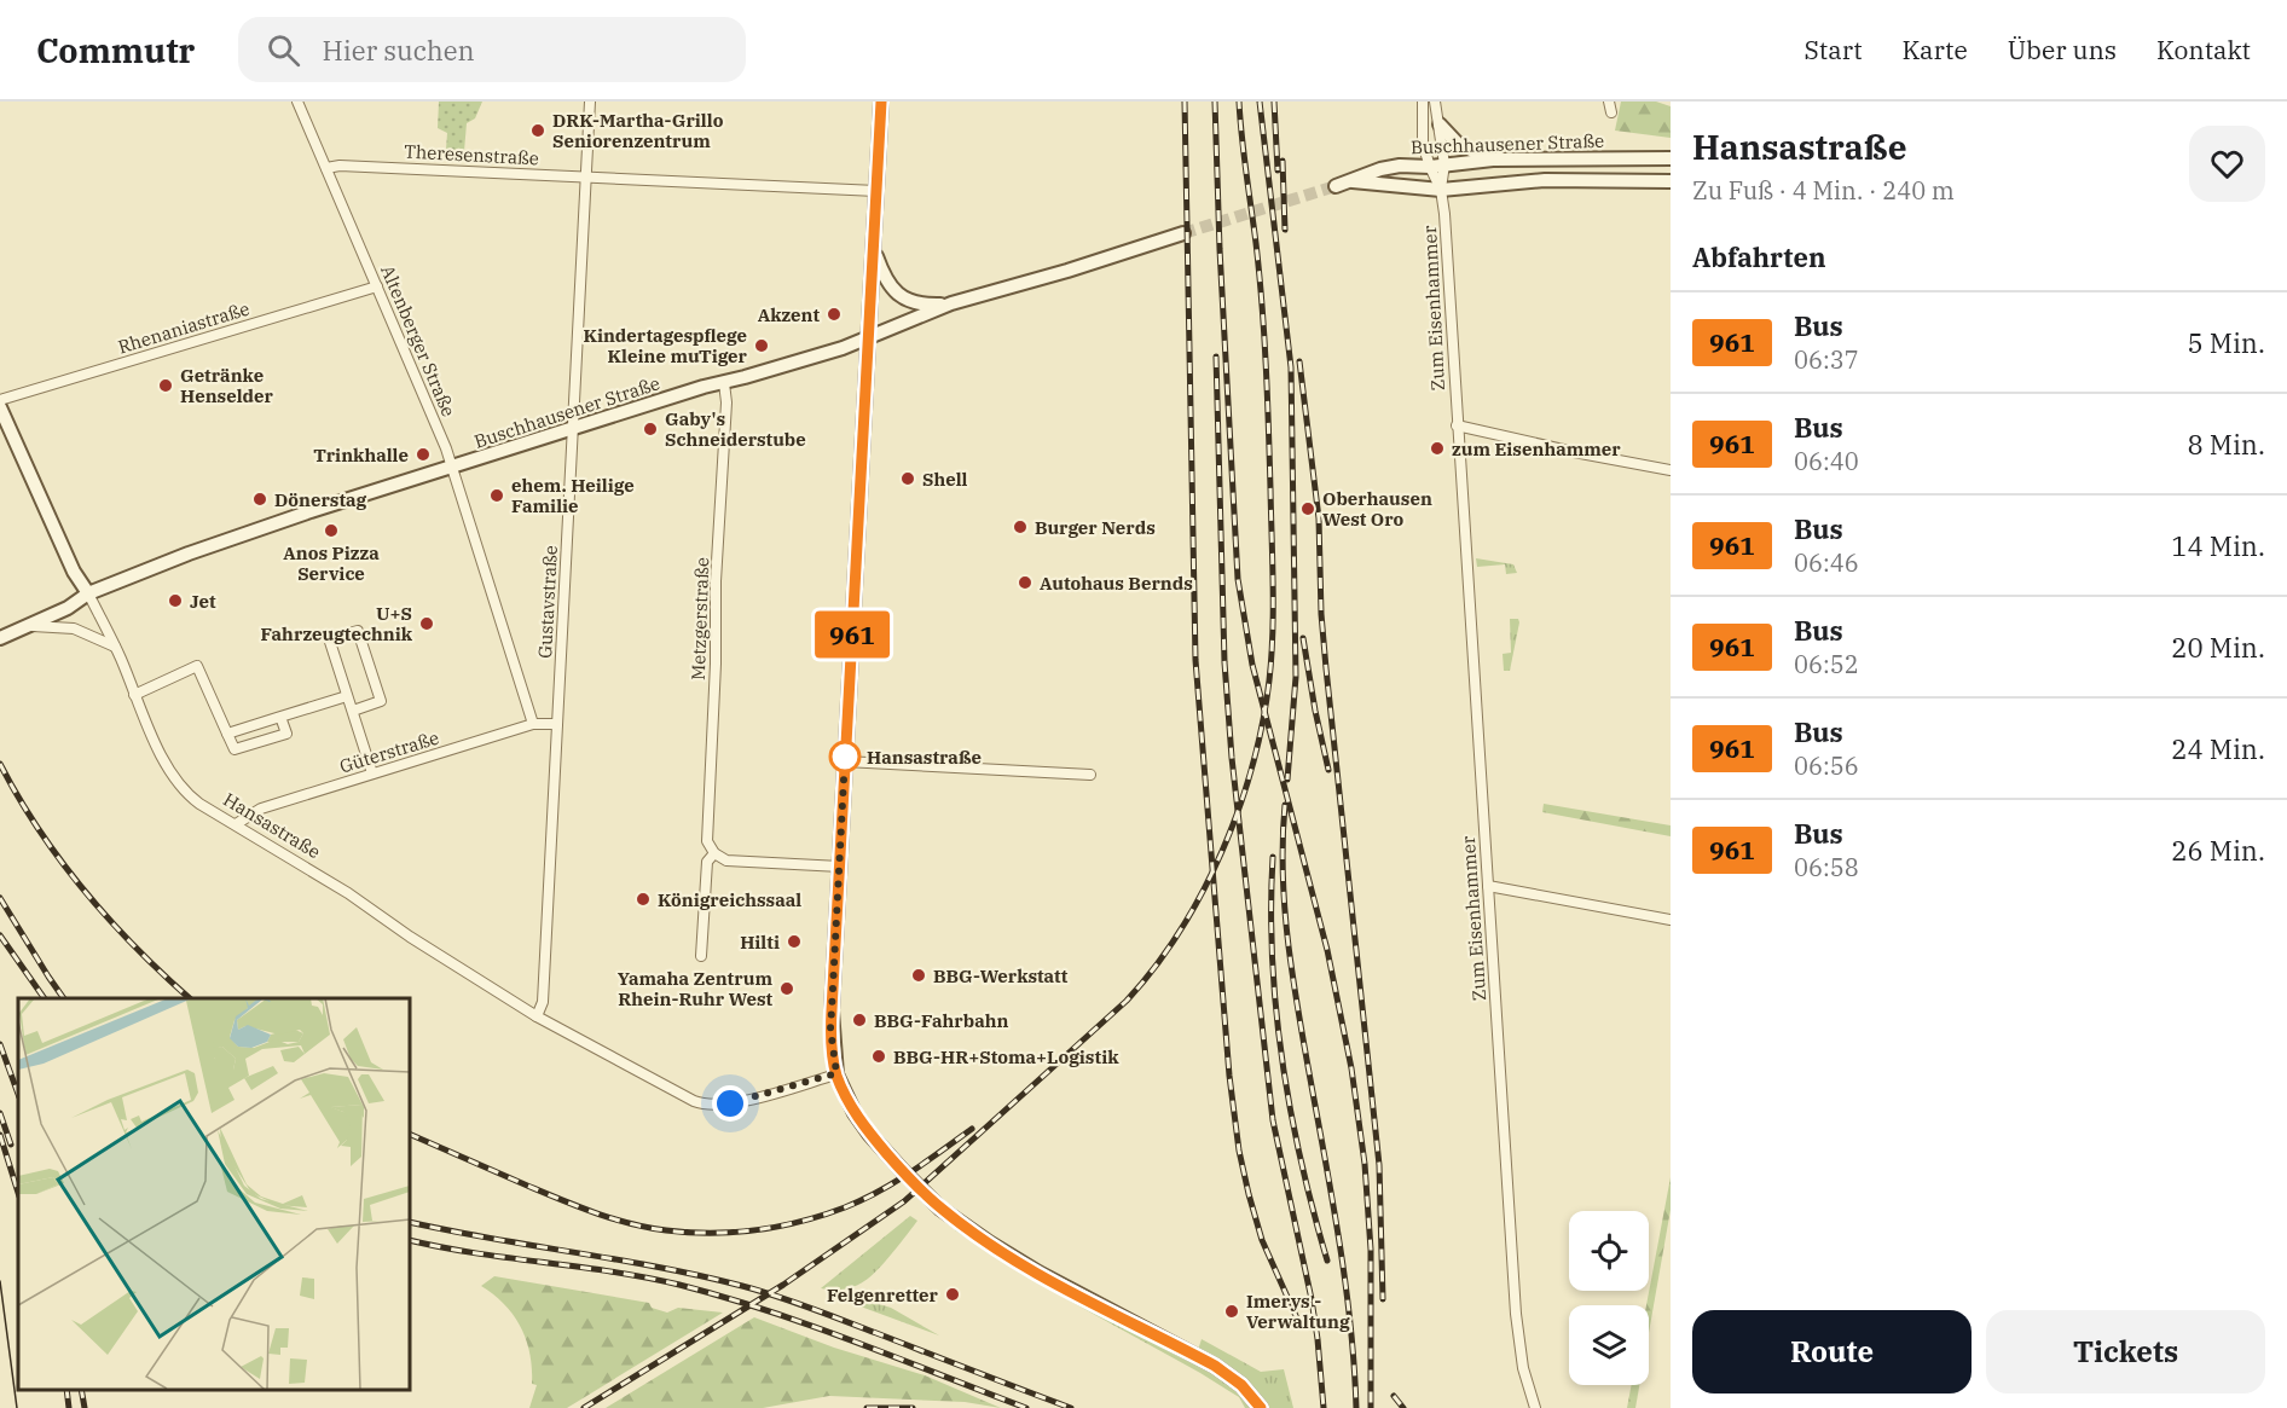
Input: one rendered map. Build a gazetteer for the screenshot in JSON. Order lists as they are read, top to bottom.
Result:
{
  "streets": {
    "main road": ["Buschhausener Straße", "Hansastraße"],
    "street": [
      "Theresenstraße",
      "Zum Eisenhammer",
      "Rhenaniastraße",
      "Altenberger Straße",
      "Gustavstraße",
      "Metzgerstraße",
      "Güterstraße"
    ]
  },
  "crossings": [
    ["Buschhausener Straße", "Zum Eisenhammer"],
    ["Buschhausener Straße", "Altenberger Straße"],
    ["Buschhausener Straße", "Gustavstraße"],
    ["Buschhausener Straße", "Metzgerstraße"],
    ["Buschhausener Straße", "Hansastraße"],
    ["Theresenstraße", "Altenberger Straße"],
    ["Theresenstraße", "Gustavstraße"],
    ["Rhenaniastraße", "Altenberger Straße"],
    ["Altenberger Straße", "Güterstraße"],
    ["Gustavstraße", "Güterstraße"],
    ["Gustavstraße", "Hansastraße"],
    ["Güterstraße", "Hansastraße"]
  ],
  "places": [
    "DRK-Martha-Grillo Seniorenzentrum",
    "Akzent",
    "Kindertagespflege Kleine muTiger",
    "Getränke Henselder",
    "Gaby's Schneiderstube",
    "zum Eisenhammer",
    "Trinkhalle",
    "Shell",
    "ehem. Heilige Familie",
    "Dönerstag",
    "Oberhausen West Oro",
    "Burger Nerds",
    "Anos Pizza Service",
    "Autohaus Bernds",
    "Jet",
    "U+S Fahrzeugtechnik",
    "Hansastraße",
    "Königreichssaal",
    "Hilti",
    "BBG-Werkstatt",
    "Yamaha Zentrum Rhein-Ruhr West",
    "BBG-Fahrbahn",
    "BBG-HR+Stoma+Logistik",
    "Felgenretter",
    "Imerys - Verwaltung"
  ],
  "lines": ["bus line 961"],
  "page": {
    "header": "Commutr",
    "search": "Hier suchen",
    "nav": [
      "Start",
      "Karte",
      "Über uns",
      "Kontakt"
    ],
    "on_map": "961",
    "heading": [
      ["Hansastraße", "Zu Fuß · 4 Min. · 240 m"],
      "Abfahrten"
    ],
    "list": [
      {
        "mark": "961",
        "name": "Bus",
        "note": "06:37",
        "value": "5 Min."
      },
      {
        "mark": "961",
        "name": "Bus",
        "note": "06:40",
        "value": "8 Min."
      },
      {
        "mark": "961",
        "name": "Bus",
        "note": "06:46",
        "value": "14 Min."
      },
      {
        "mark": "961",
        "name": "Bus",
        "note": "06:52",
        "value": "20 Min."
      },
      {
        "mark": "961",
        "name": "Bus",
        "note": "06:56",
        "value": "24 Min."
      },
      {
        "mark": "961",
        "name": "Bus",
        "note": "06:58",
        "value": "26 Min."
      }
    ],
    "buttons": ["Route", "Tickets"]
  }
}
